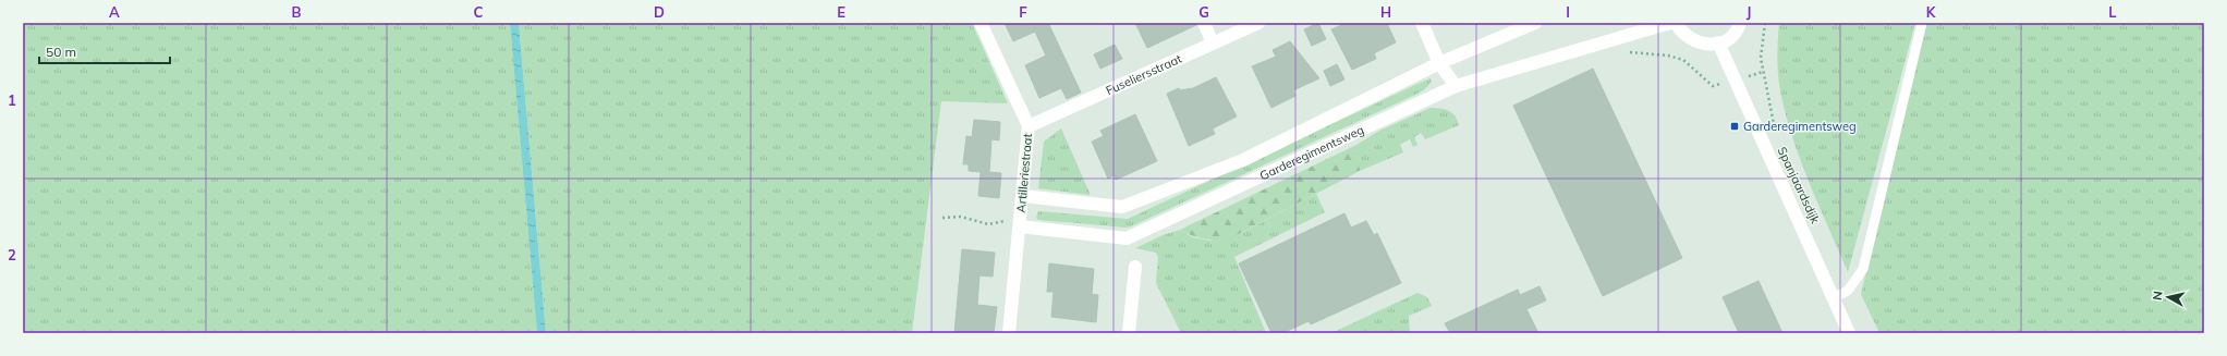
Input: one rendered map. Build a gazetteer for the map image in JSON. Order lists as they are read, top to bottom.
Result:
{
  "streets": {
    "street": [
      "Fuseliersstraat",
      "Garderegimentsweg",
      "Artilleriestraat",
      "Spanjaardsdijk"
    ]
  },
  "crossings": [
    ["Fuseliersstraat", "Artilleriestraat"],
    ["Garderegimentsweg", "Artilleriestraat"]
  ],
  "places": {
    "transit": ["Garderegimentsweg"]
  },
  "scale_bar": "50 m",
  "north": "left",
  "grid": {
    "columns": [
      "A",
      "B",
      "C",
      "D",
      "E",
      "F",
      "G",
      "H",
      "I",
      "J",
      "K",
      "L"
    ],
    "rows": ["1", "2"]
  }
}
